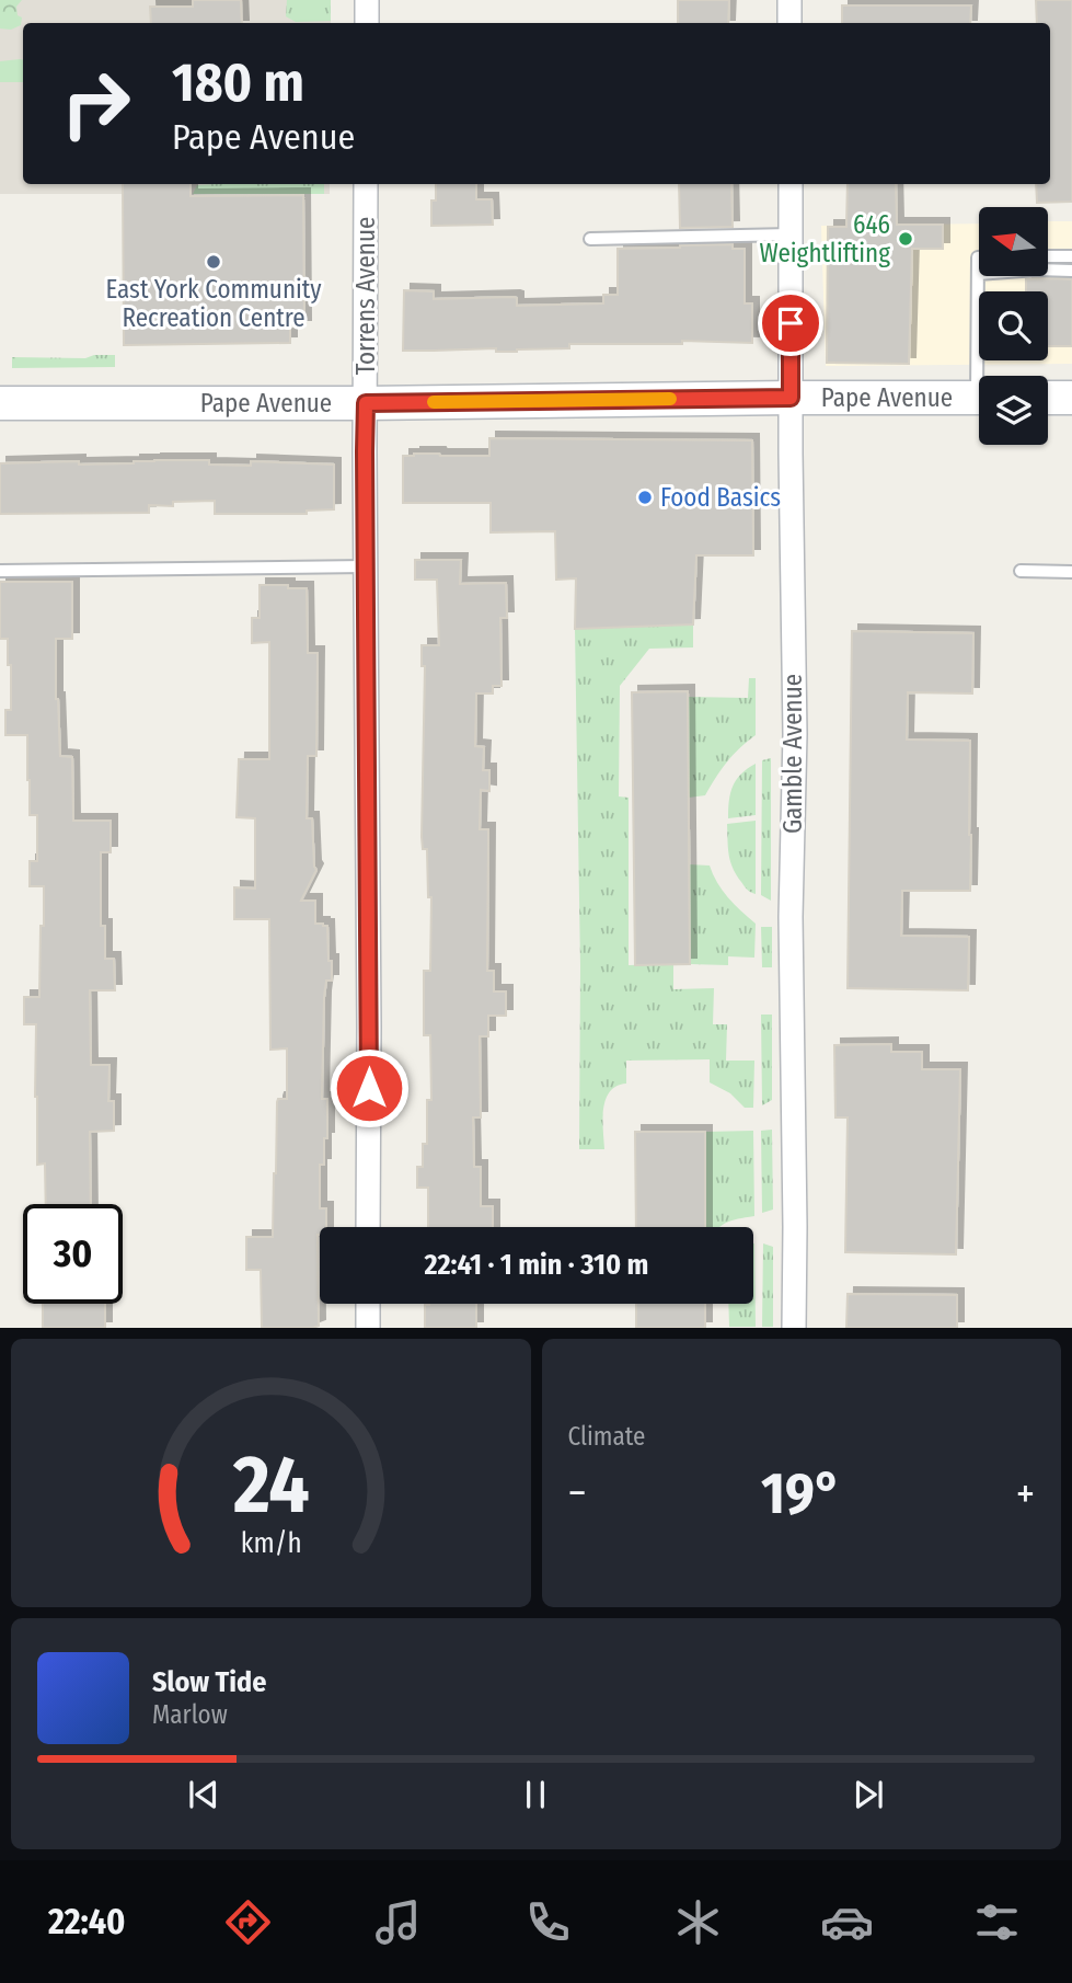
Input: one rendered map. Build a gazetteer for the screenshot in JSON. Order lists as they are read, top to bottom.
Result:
{
  "streets": {
    "main road": ["Pape Avenue"],
    "street": ["Torrens Avenue", "Gamble Avenue"]
  },
  "crossings": [
    ["Torrens Avenue", "Pape Avenue"],
    ["Pape Avenue", "Gamble Avenue"]
  ],
  "places": ["646 Weightlifting", "East York Community Recreation Centre", "Food Basics"],
  "north": "left",
  "page": {
    "turn": ["180 m", "Pape Avenue"],
    "limit": "30",
    "trip": "22:41 · 1 min · 310 m",
    "tile": "Climate",
    "heat": ["−", "19°", "+"],
    "song": ["Slow Tide", "Marlow"],
    "tabs": "22:40",
    "gauge": ["24", "km/h"]
  }
}
